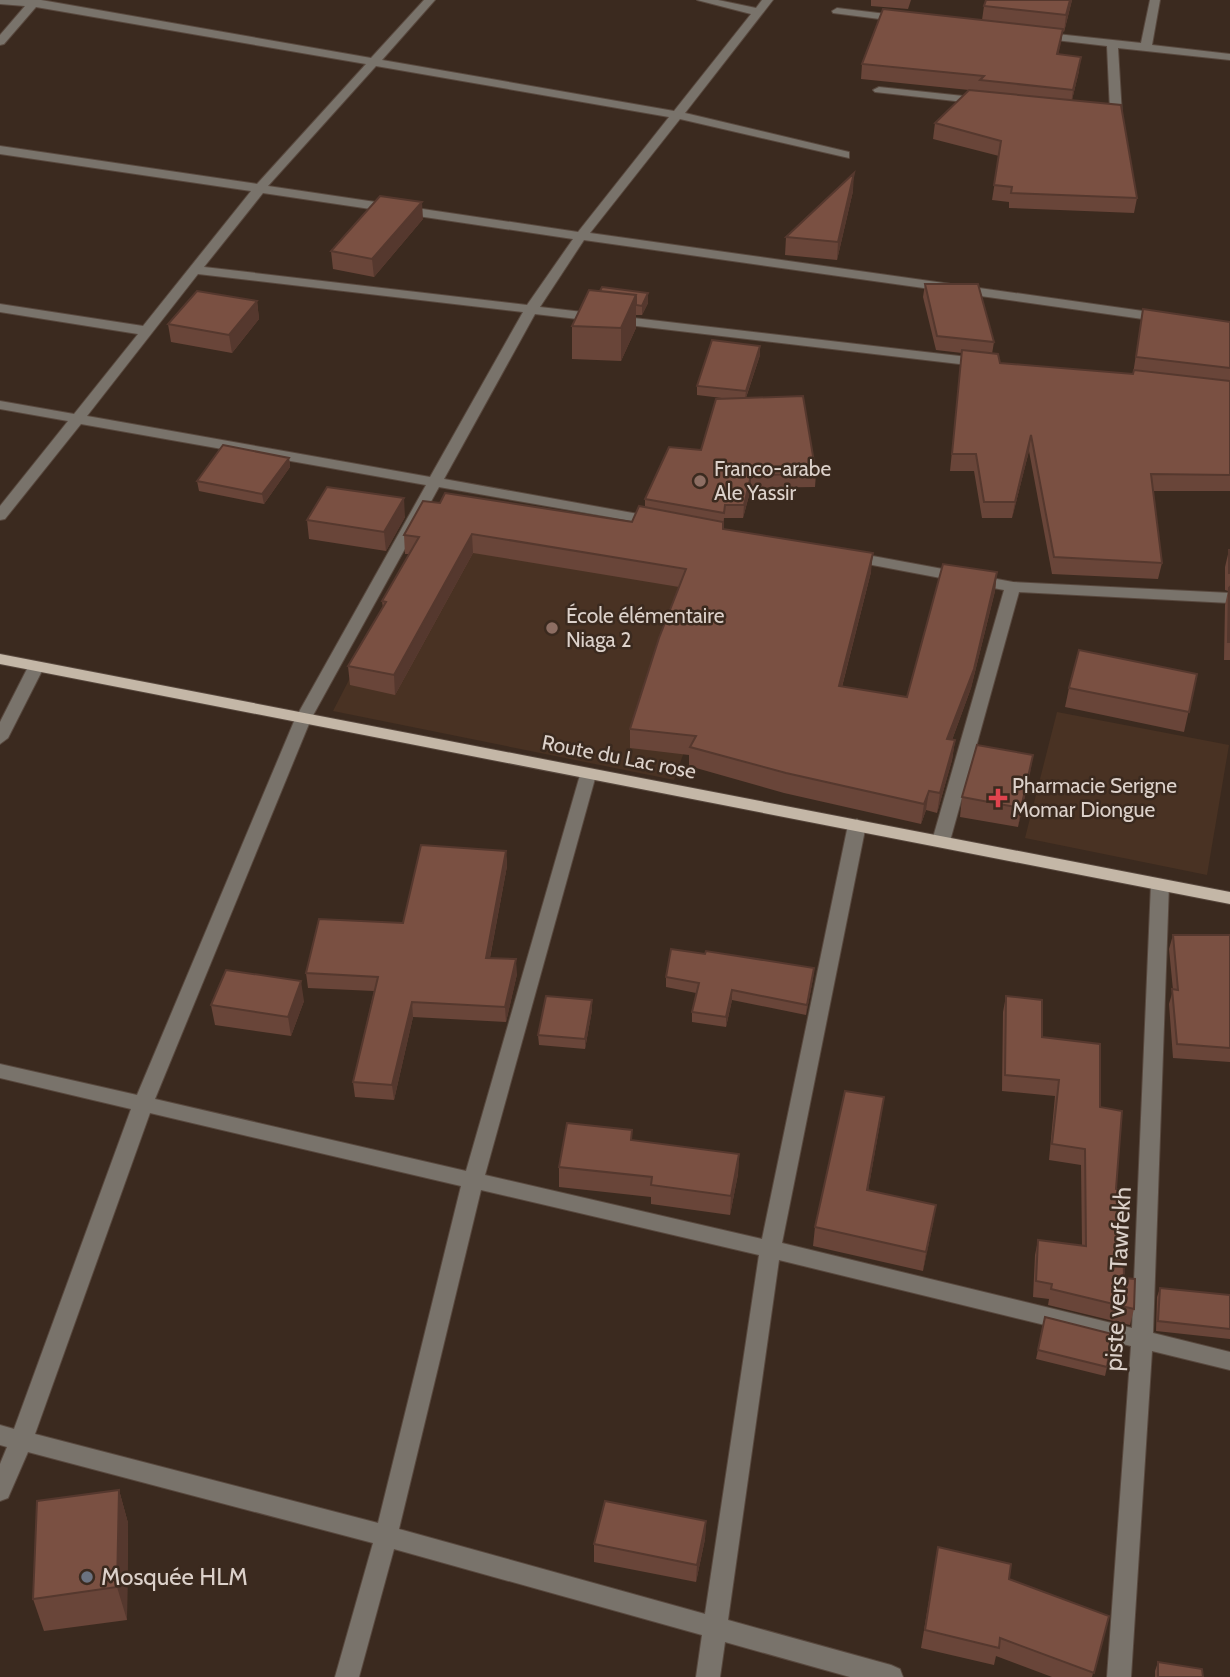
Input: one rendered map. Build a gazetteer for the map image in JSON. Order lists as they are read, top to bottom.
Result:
{
  "streets": {
    "main road": ["Route du Lac rose"],
    "street": ["piste vers Tawfekh"]
  },
  "crossings": [
    ["Route du Lac rose", "piste vers Tawfekh"]
  ],
  "places": {
    "other": ["Franco-arabe Ale Yassir", "École élémentaire Niaga 2", "Mosquée HLM"],
    "health": ["Pharmacie Serigne Momar Diongue"]
  }
}
